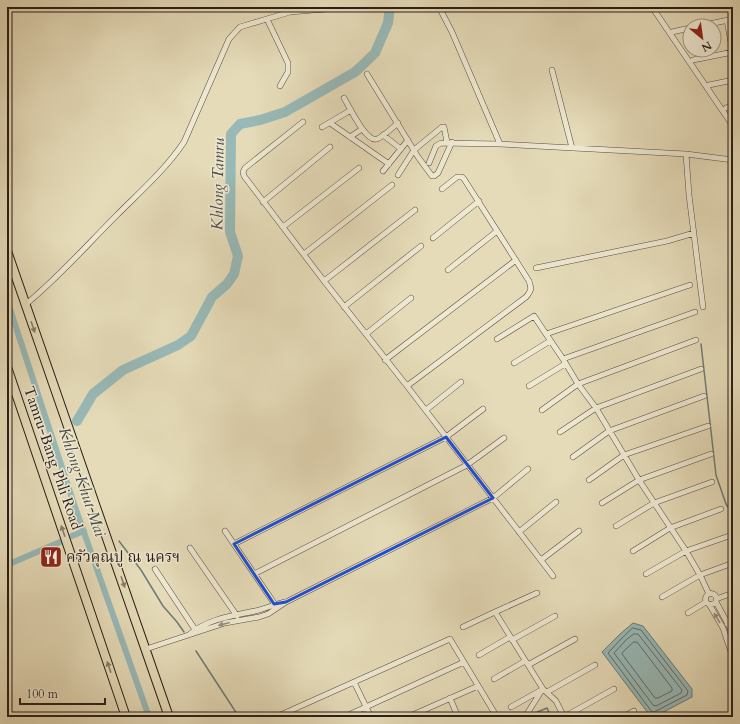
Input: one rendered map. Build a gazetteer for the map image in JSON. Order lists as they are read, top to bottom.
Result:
{
  "streets": {
    "main road": ["Tamru-Bang Phli Road"]
  },
  "water": ["Khlong Tamru", "Khlong Khut Mai"],
  "places": {
    "restaurant": ["ครัวคุณปู ณ นครฯ"]
  },
  "scale_bar": "100 m",
  "north": "bottom right"
}
